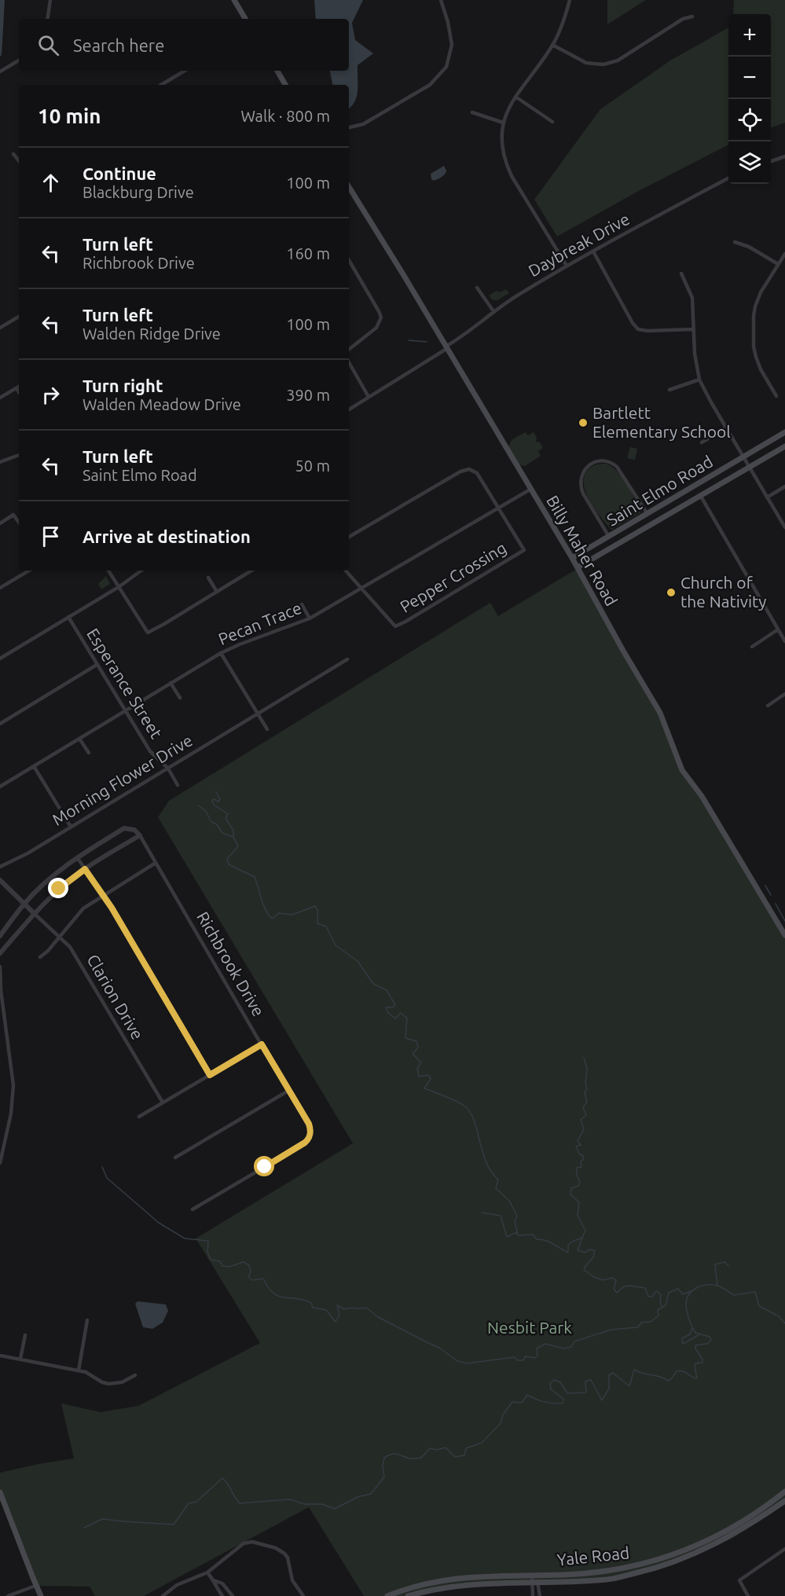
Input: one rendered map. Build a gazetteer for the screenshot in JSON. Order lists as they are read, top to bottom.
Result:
{
  "streets": {
    "main road": ["Saint Elmo Road", "Billy Maher Road", "Yale Road"],
    "street": [
      "Daybreak Drive",
      "Pepper Crossing",
      "Pecan Trace",
      "Esperance Street",
      "Morning Flower Drive",
      "Richbrook Drive",
      "Clarion Drive"
    ]
  },
  "crossings": [
    ["Daybreak Drive", "Billy Maher Road"],
    ["Saint Elmo Road", "Billy Maher Road"],
    ["Billy Maher Road", "Pecan Trace"],
    ["Pepper Crossing", "Pecan Trace"],
    ["Pecan Trace", "Esperance Street"],
    ["Esperance Street", "Morning Flower Drive"]
  ],
  "parks": ["Nesbit Park"],
  "places": ["Bartlett Elementary School", "Church of the Nativity"],
  "page": {
    "map_buttons": ["+", "−"],
    "search": "Search here",
    "heading": ["10 min", "Walk · 800 m"],
    "list": [
      ["Continue", "Blackburg Drive", "100 m"],
      ["Turn left", "Richbrook Drive", "160 m"],
      ["Turn left", "Walden Ridge Drive", "100 m"],
      ["Turn right", "Walden Meadow Drive", "390 m"],
      ["Turn left", "Saint Elmo Road", "50 m"],
      "Arrive at destination"
    ]
  }
}
